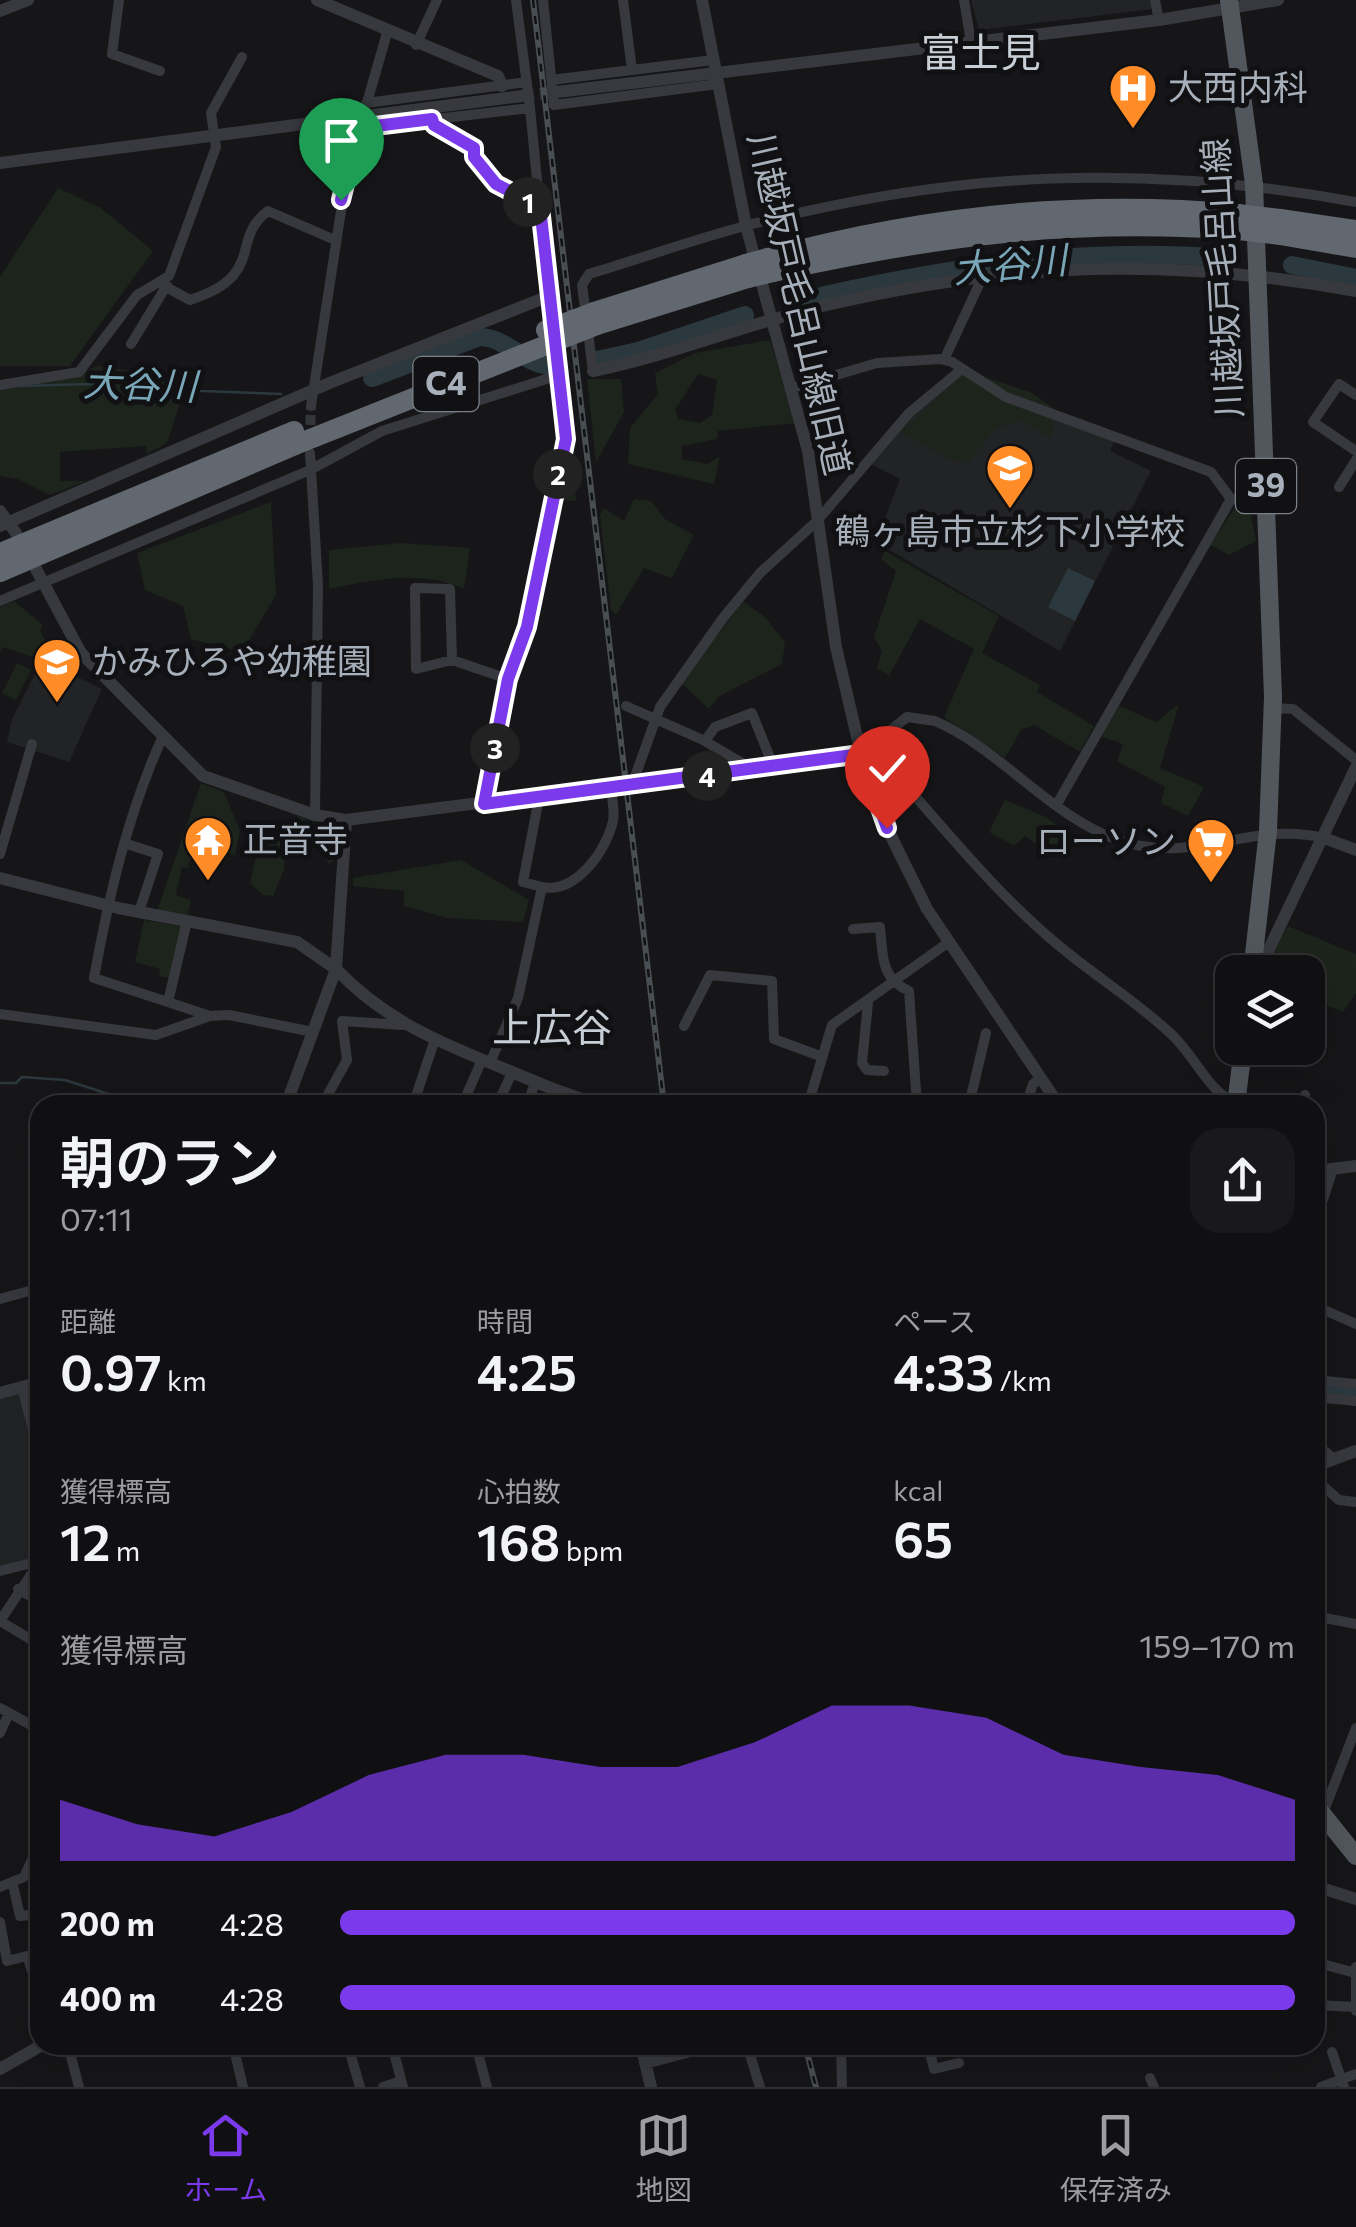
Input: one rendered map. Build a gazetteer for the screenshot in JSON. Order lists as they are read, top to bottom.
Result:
{
  "streets": {
    "highway": ["C4"],
    "main road": ["川越坂戸毛呂山線", "39"],
    "street": ["川越坂戸毛呂山線旧道"]
  },
  "districts": ["富士見", "上広谷"],
  "water": ["大谷川"],
  "places": {
    "hospital": ["大西内科"],
    "school or university": ["鶴ヶ島市立杉下小学校", "かみひろや幼稚園"],
    "temple": ["正音寺"],
    "supermarket": ["ローソン"]
  },
  "page": {
    "pins": [
      "1",
      "2",
      "3",
      "4"
    ],
    "heading": ["朝のラン", "07:11"],
    "stats": [
      ["距離", "0.97 km"],
      ["時間", "4:25"],
      ["ペース", "4:33 /km"],
      ["獲得標高", "12 m"],
      ["心拍数", "168 bpm"],
      ["kcal", "65"]
    ],
    "chart": ["獲得標高", "159–170 m"],
    "list": [
      {
        "name": "200 m",
        "note": "4:28"
      },
      {
        "name": "400 m",
        "note": "4:28"
      }
    ],
    "tabs": ["ホーム", "地図", "保存済み"]
  }
}
